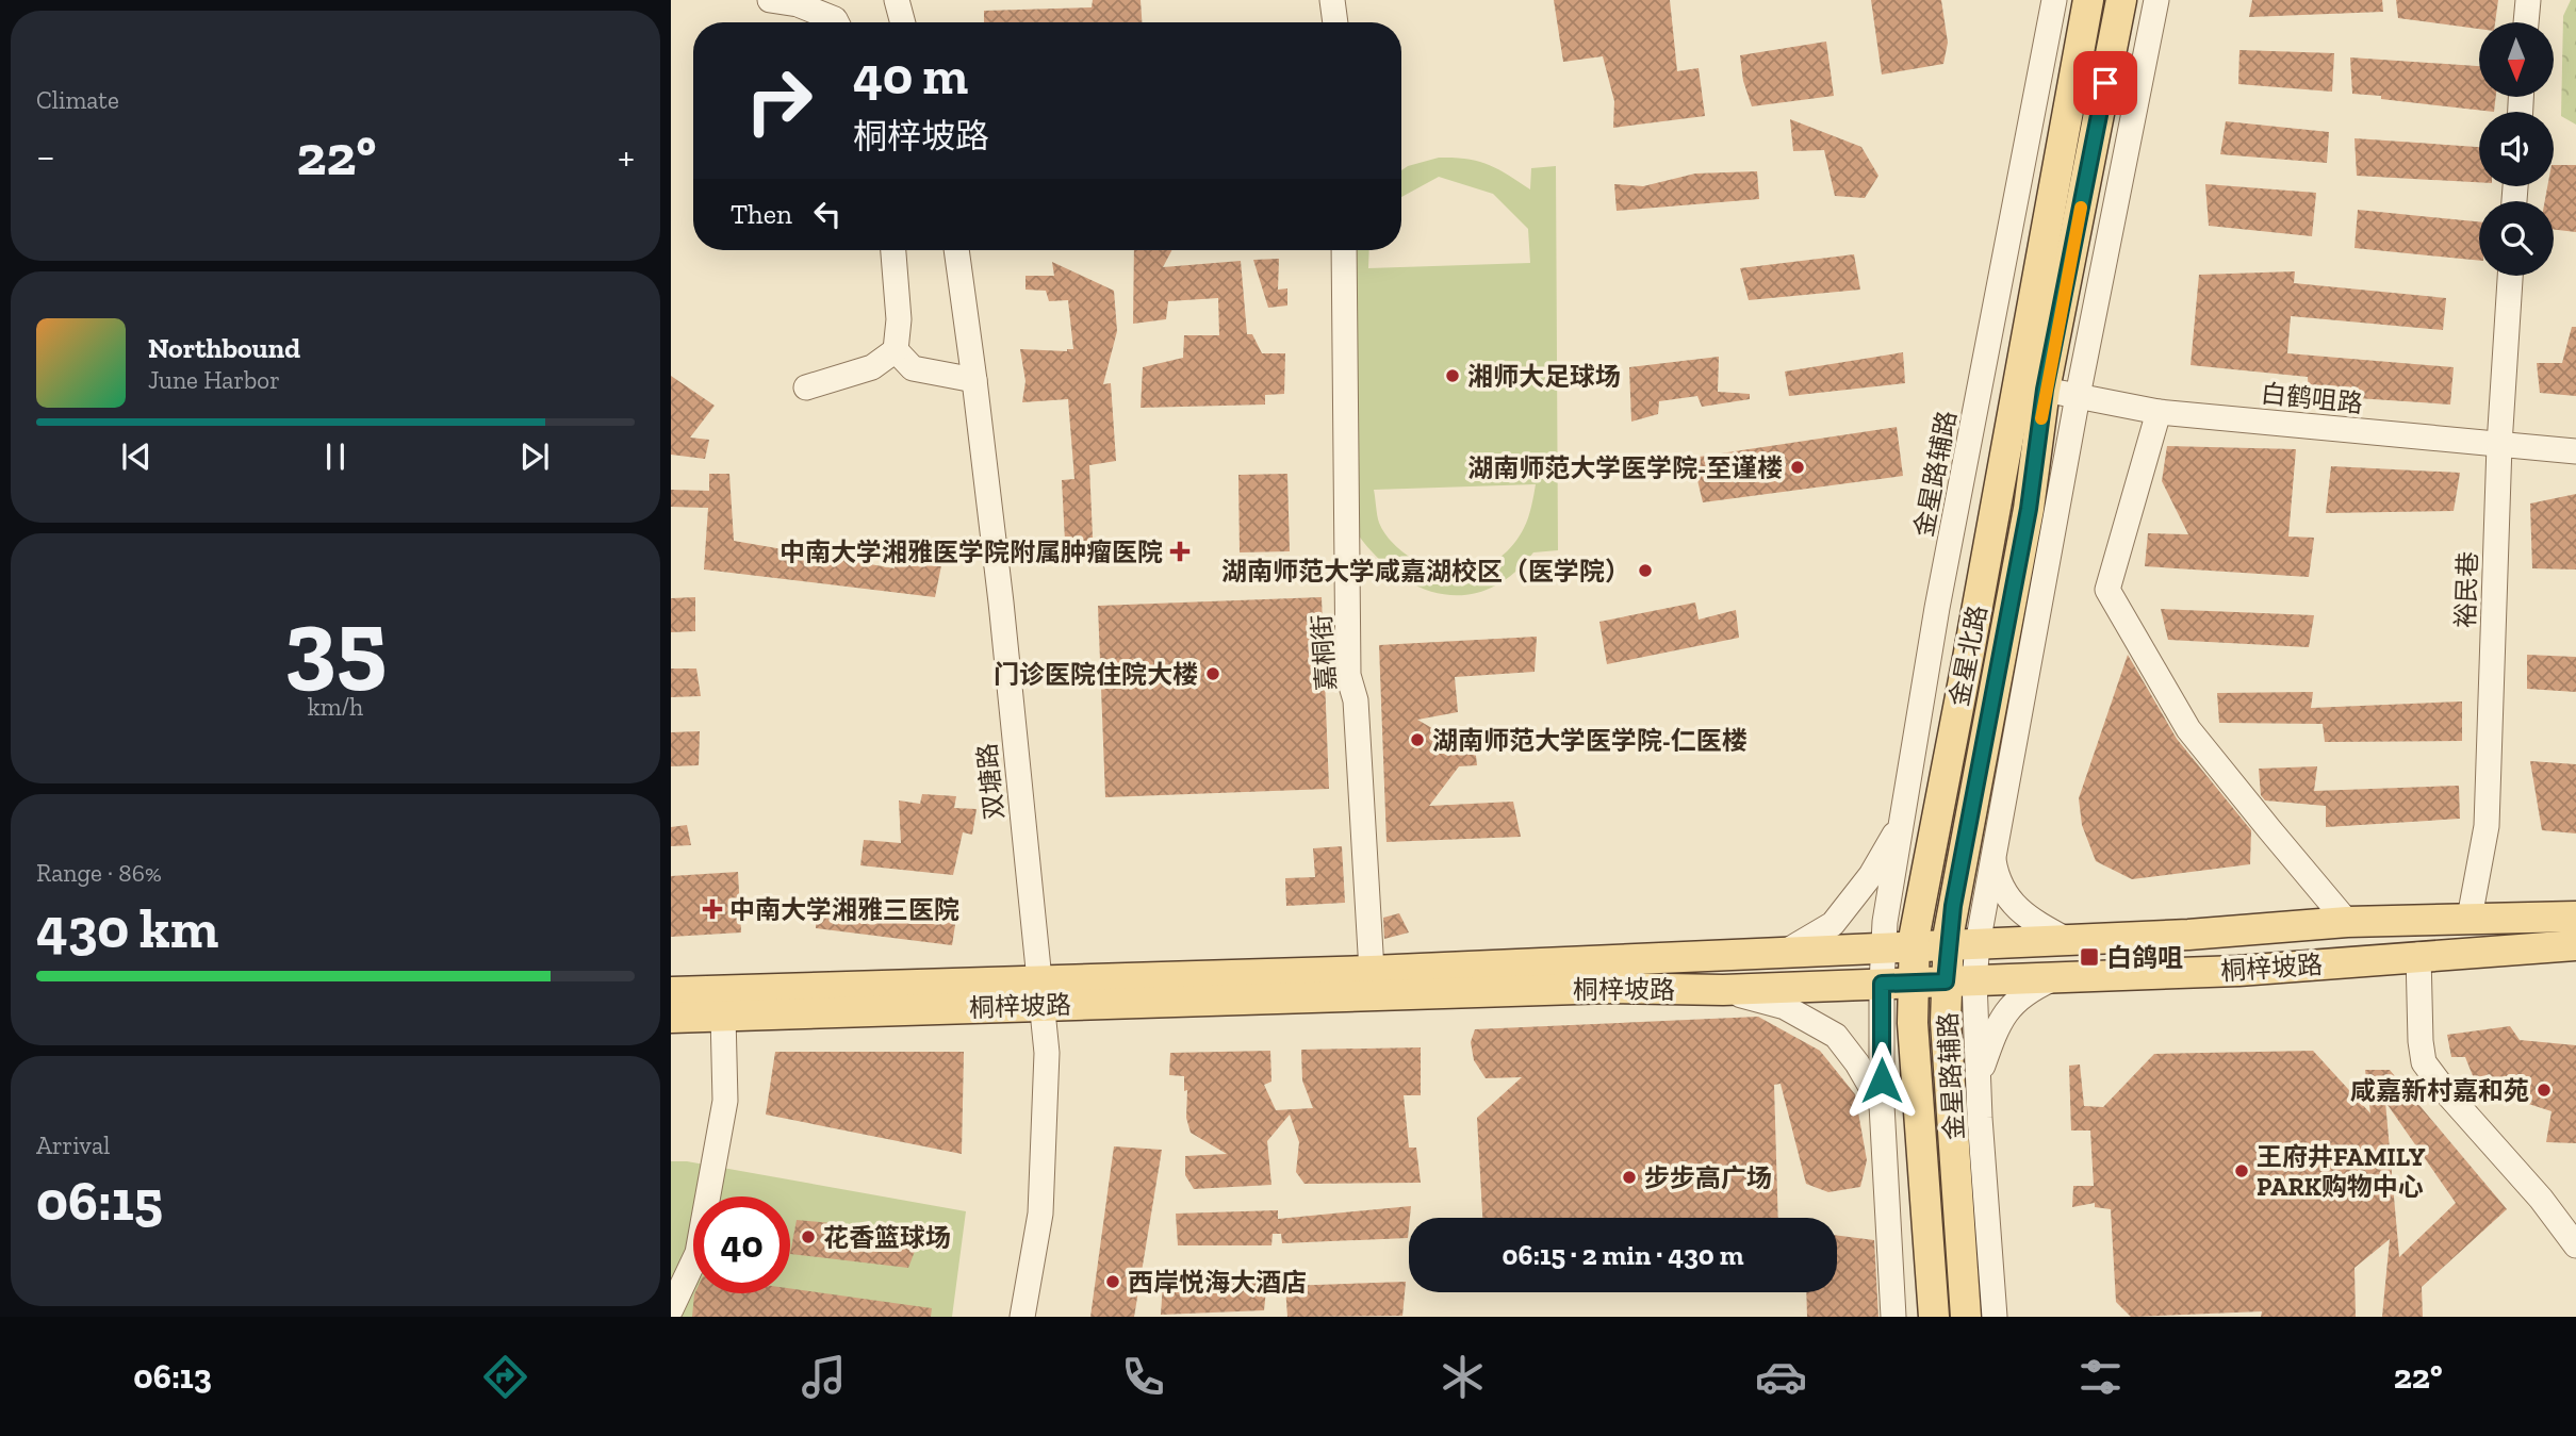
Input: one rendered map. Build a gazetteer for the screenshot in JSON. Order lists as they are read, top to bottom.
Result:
{
  "streets": {
    "main road": ["金星北路", "桐梓坡路"],
    "street": [
      "白鹤咀路",
      "金星路辅路",
      "裕民巷",
      "嘉桐街",
      "双塘路"
    ]
  },
  "crossings": [
    ["白鹤咀路", "裕民巷"],
    ["白鹤咀路", "金星北路"],
    ["金星路辅路", "金星北路"],
    ["金星路辅路", "桐梓坡路"],
    ["裕民巷", "桐梓坡路"],
    ["嘉桐街", "桐梓坡路"],
    ["金星北路", "桐梓坡路"],
    ["双塘路", "桐梓坡路"]
  ],
  "places": {
    "other": [
      "湘师大足球场",
      "湖南师范大学医学院-至谨楼",
      "湖南师范大学咸嘉湖校区（医学院）",
      "门诊医院住院大楼",
      "湖南师范大学医学院-仁医楼",
      "咸嘉新村嘉和苑",
      "王府井FAMILY PARK购物中心",
      "步步高广场",
      "花香篮球场",
      "西岸悦海大酒店"
    ],
    "health": ["中南大学湘雅医学院附属肿瘤医院", "中南大学湘雅三医院"],
    "transit": ["白鸽咀"]
  },
  "north": "bottom",
  "page": {
    "tile": [
      "Climate",
      ["35", "km/h"],
      ["Range · 86%", "430 km"],
      ["Arrival", "06:15"]
    ],
    "turn": ["40 m", "桐梓坡路"],
    "heat": ["−", "22°", "+"],
    "then": "Then",
    "song": ["Northbound", "June Harbor"],
    "limit": "40",
    "trip": "06:15 · 2 min · 430 m",
    "tabs": ["06:13", "22°"]
  }
}
